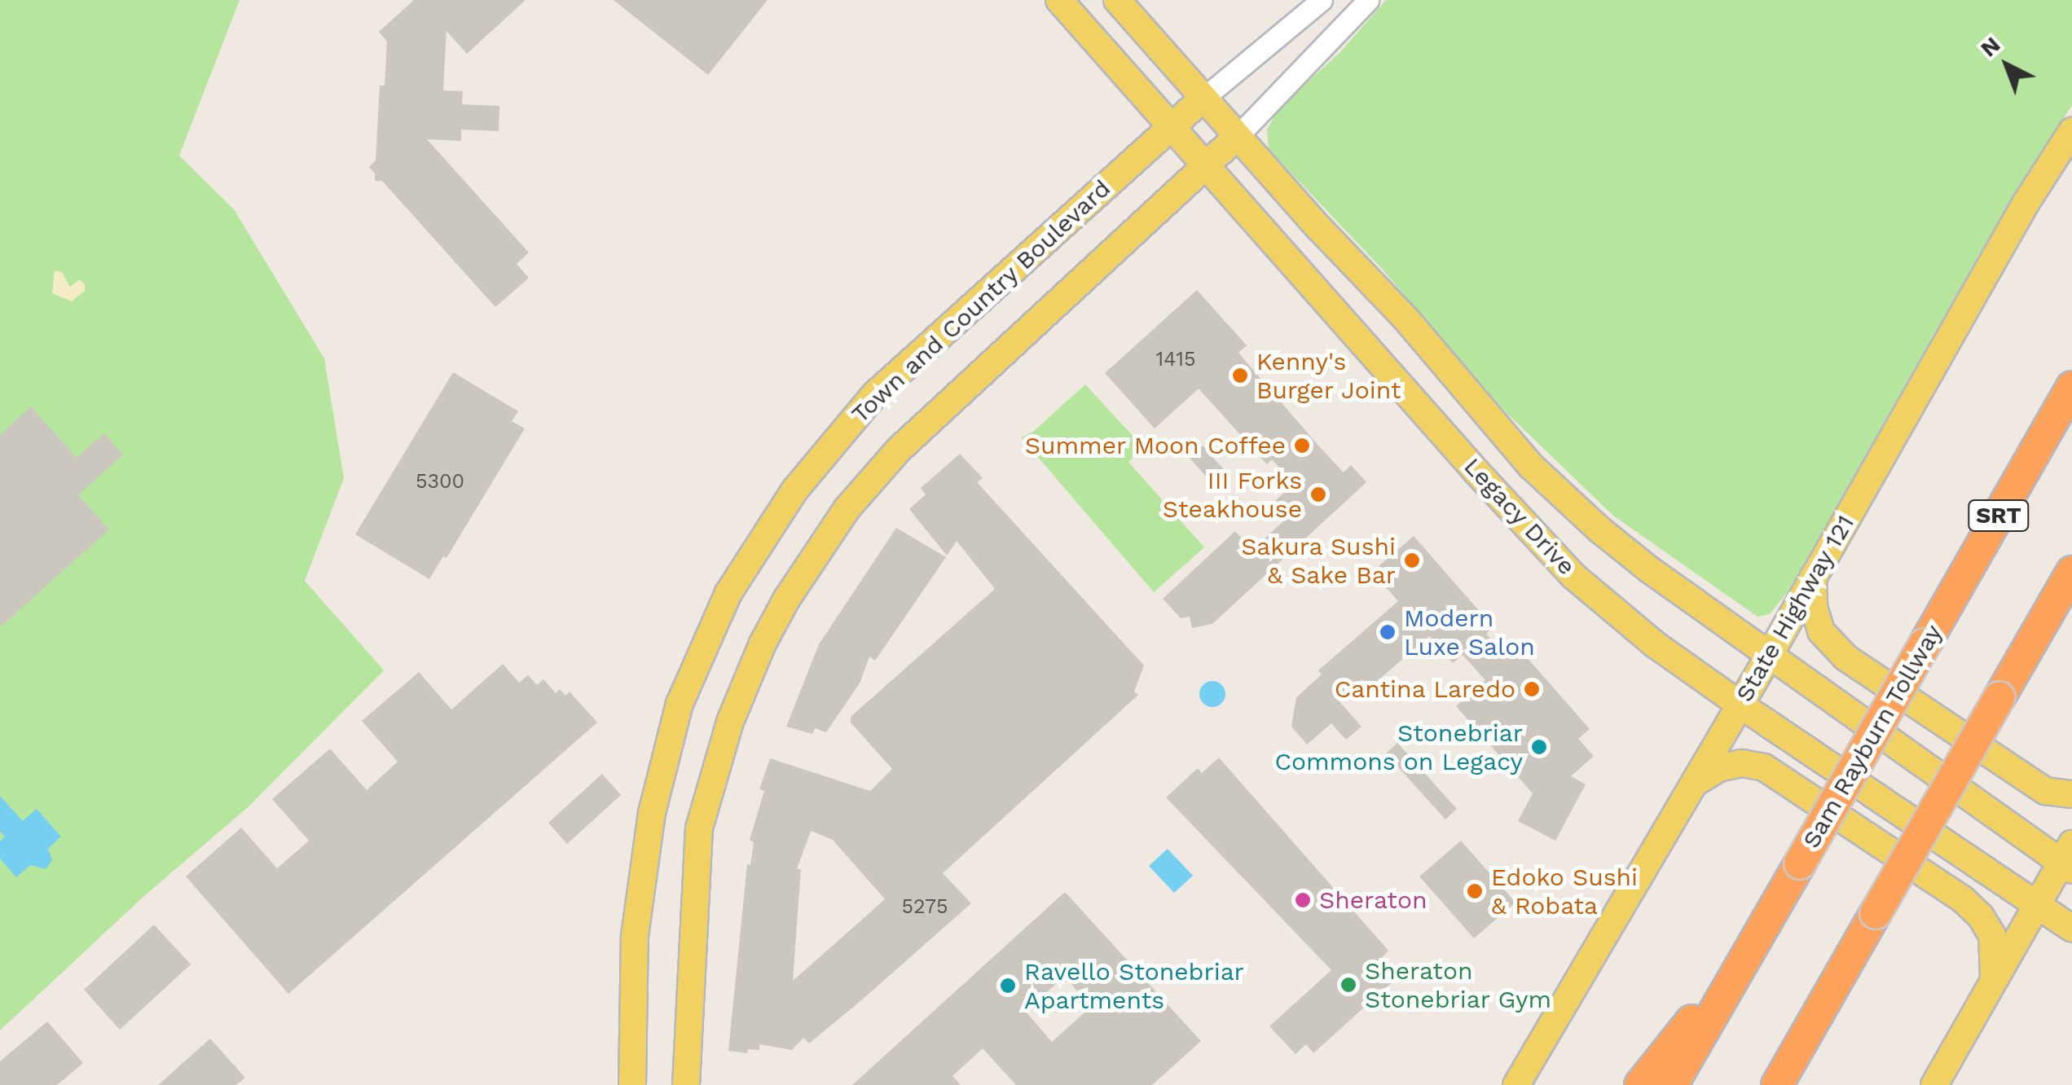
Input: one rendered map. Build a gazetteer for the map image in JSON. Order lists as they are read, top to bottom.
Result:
{
  "streets": {
    "highway": ["SRT", "Sam Rayburn Tollway"],
    "main road": ["Town and Country Boulevard", "Legacy Drive", "State Highway 121"]
  },
  "crossings": [
    ["Town and Country Boulevard", "Legacy Drive"],
    ["Legacy Drive", "State Highway 121"]
  ],
  "places": [
    "Kenny's Burger Joint",
    "Summer Moon Coffee",
    "III Forks Steakhouse",
    "Sakura Sushi & Sake Bar",
    "Modern Luxe Salon",
    "Cantina Laredo",
    "Stonebriar Commons on Legacy",
    "Edoko Sushi & Robata",
    "Sheraton",
    "Sheraton Stonebriar Gym",
    "Ravello Stonebriar Apartments"
  ],
  "house_numbers": ["1415", "5300", "5275"],
  "north": "top left"
}
